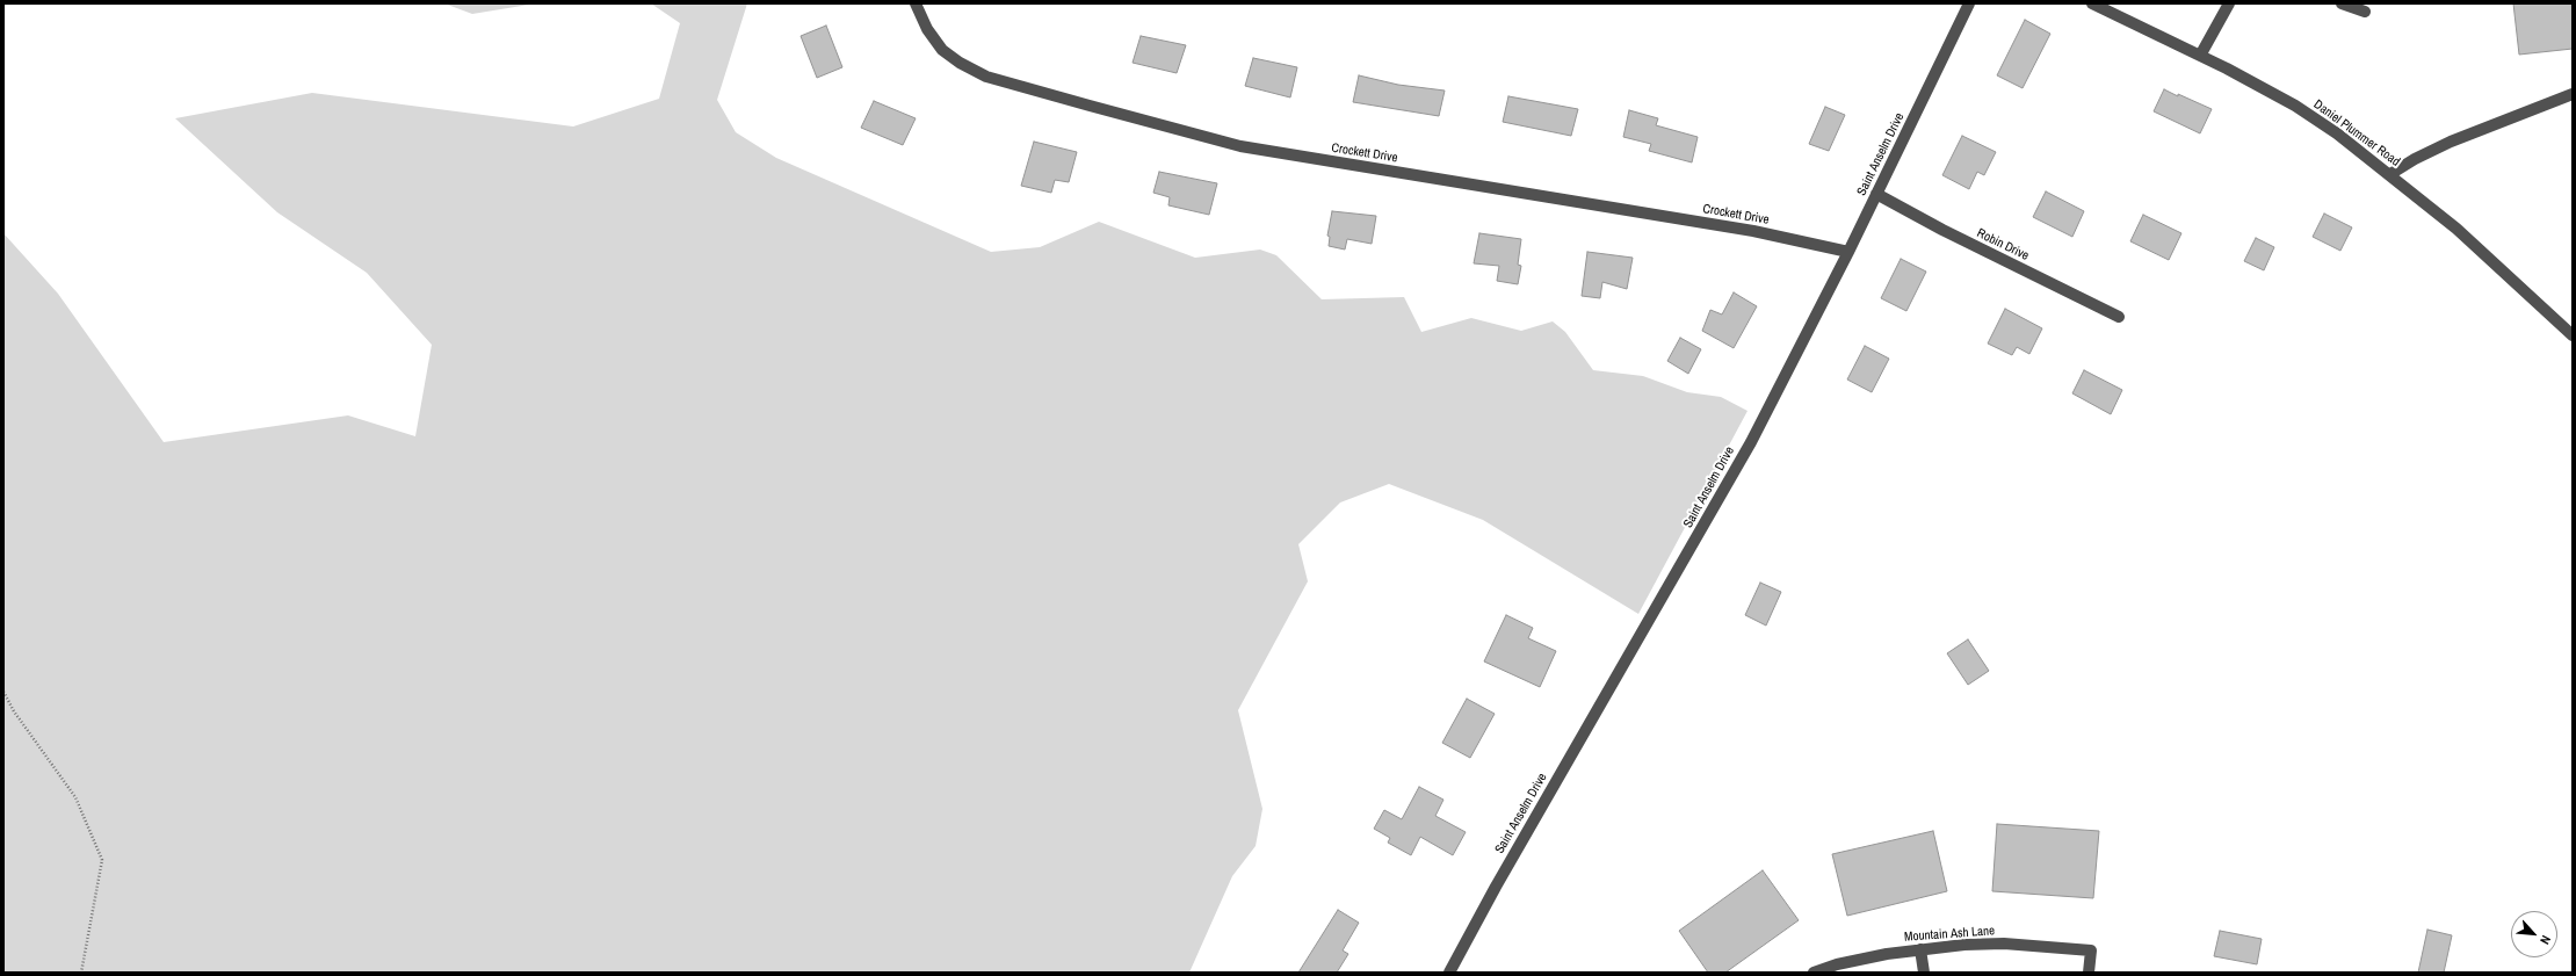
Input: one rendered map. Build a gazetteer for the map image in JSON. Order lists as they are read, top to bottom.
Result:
{
  "streets": {
    "street": [
      "Daniel Plummer Road",
      "Crockett Drive",
      "Saint Anselm Drive",
      "Robin Drive",
      "Mountain Ash Lane"
    ]
  },
  "crossings": [
    ["Crockett Drive", "Saint Anselm Drive"],
    ["Saint Anselm Drive", "Robin Drive"]
  ],
  "north": "bottom right"
}
